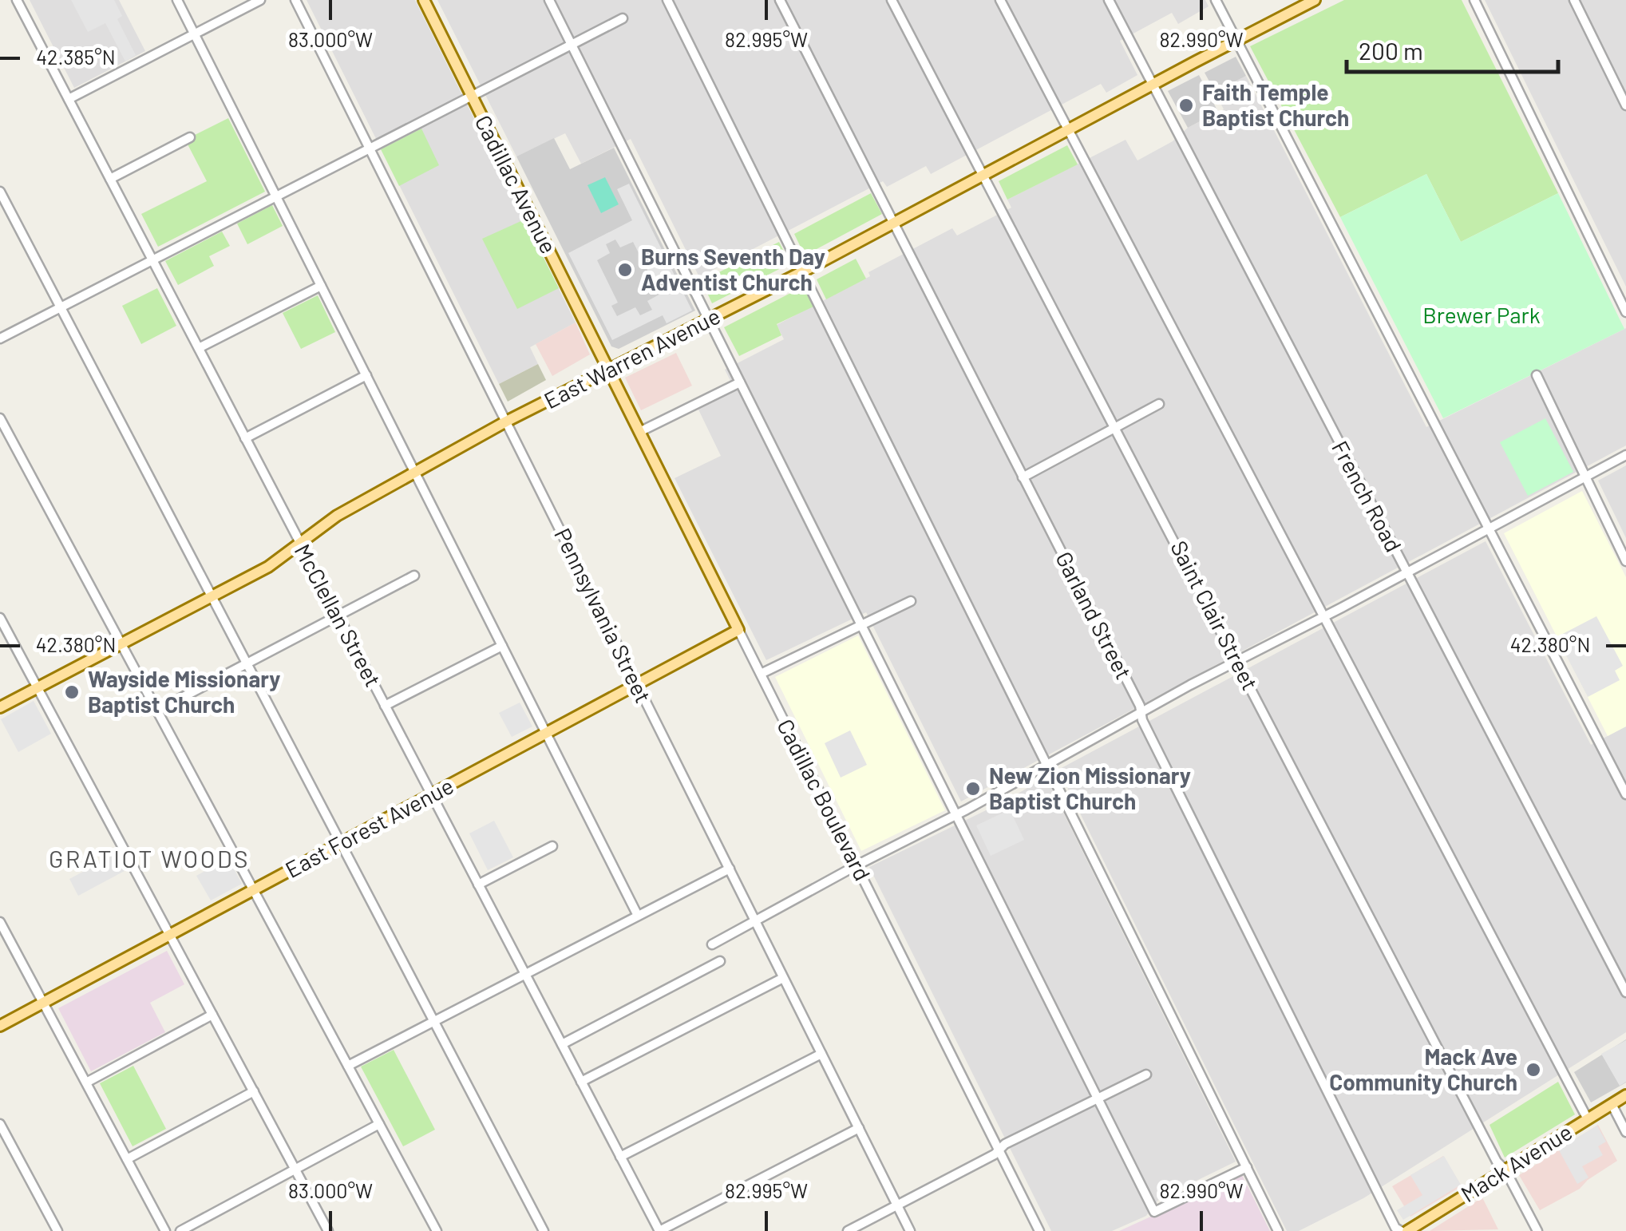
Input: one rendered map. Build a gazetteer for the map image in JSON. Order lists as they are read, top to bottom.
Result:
{
  "streets": {
    "main road": [
      "Cadillac Avenue",
      "East Warren Avenue",
      "Cadillac Boulevard",
      "East Forest Avenue",
      "Mack Avenue"
    ],
    "street": [
      "French Road",
      "McClellan Street",
      "Pennsylvania Street",
      "Garland Street",
      "Saint Clair Street"
    ]
  },
  "crossings": [
    ["Cadillac Avenue", "East Warren Avenue"],
    ["Cadillac Avenue", "Cadillac Boulevard"],
    ["East Warren Avenue", "French Road"],
    ["East Warren Avenue", "McClellan Street"],
    ["East Warren Avenue", "Pennsylvania Street"],
    ["East Warren Avenue", "Garland Street"],
    ["East Warren Avenue", "Saint Clair Street"],
    ["East Warren Avenue", "Cadillac Boulevard"],
    ["McClellan Street", "East Forest Avenue"],
    ["Pennsylvania Street", "East Forest Avenue"],
    ["Saint Clair Street", "Mack Avenue"],
    ["Cadillac Boulevard", "East Forest Avenue"]
  ],
  "districts": ["GRATIOT WOODS"],
  "parks": ["Brewer Park"],
  "places": [
    "Faith Temple Baptist Church",
    "Burns Seventh Day Adventist Church",
    "Wayside Missionary Baptist Church",
    "New Zion Missionary Baptist Church",
    "Mack Ave Community Church"
  ],
  "scale_bar": "200 m",
  "coordinates": [
    "83.000°W",
    "82.995°W",
    "82.990°W",
    "42.385°N",
    "42.380°N"
  ]
}
